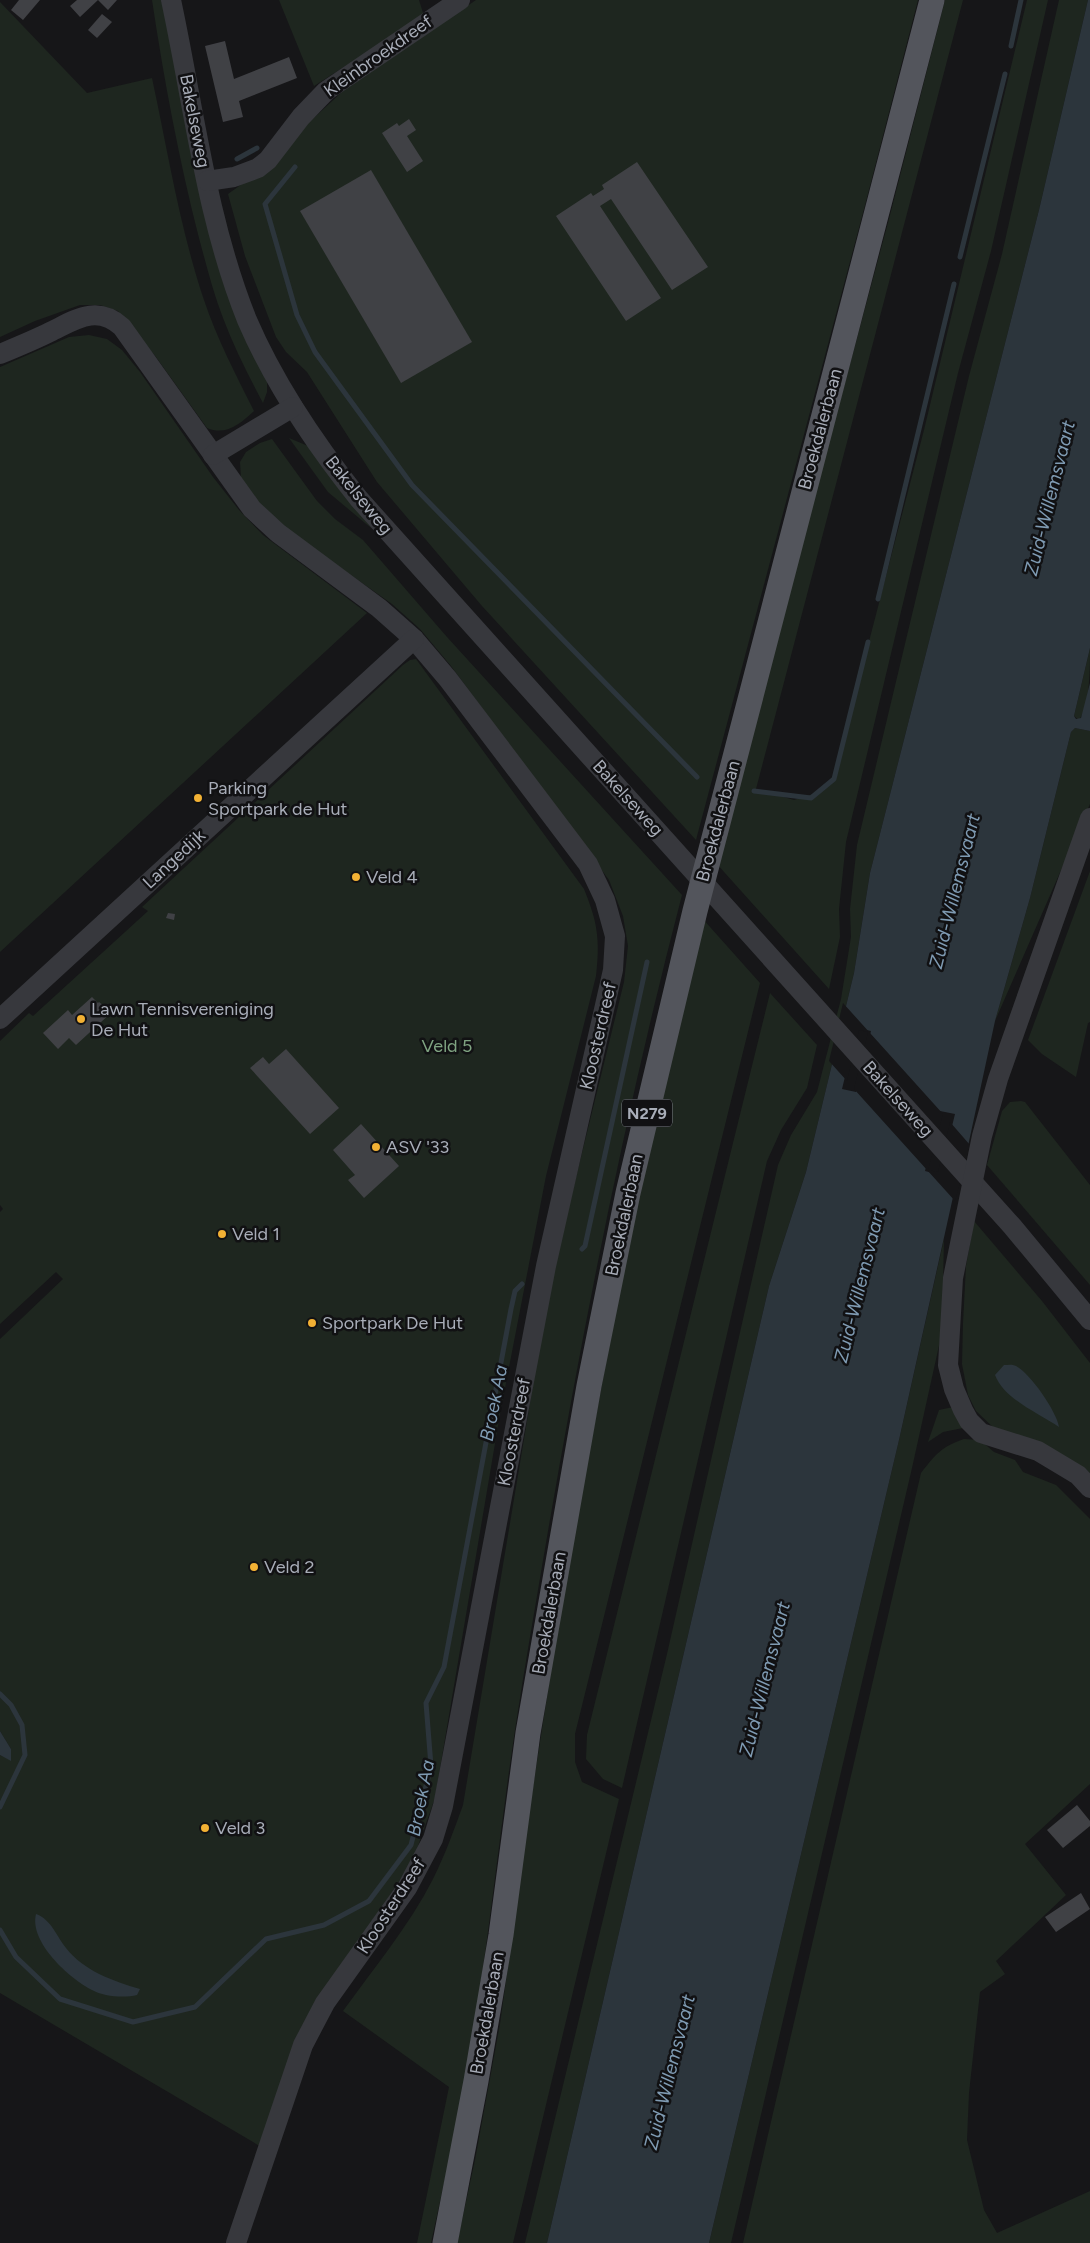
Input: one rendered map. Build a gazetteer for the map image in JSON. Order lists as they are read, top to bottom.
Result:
{
  "streets": {
    "main road": ["Broekdalerbaan", "N279"],
    "street": [
      "Kleinbroekdreef",
      "Bakelseweg",
      "Langedijk",
      "Kloosterdreef"
    ]
  },
  "crossings": [
    ["Kleinbroekdreef", "Bakelseweg"],
    ["Langedijk", "Kloosterdreef"]
  ],
  "water": ["Zuid-Willemsvaart", "Broek Aa"],
  "parks": ["Veld 5"],
  "places": [
    "Parking Sportpark de Hut",
    "Veld 4",
    "Lawn Tennisvereniging De Hut",
    "ASV '33",
    "Veld 1",
    "Sportpark De Hut",
    "Veld 2",
    "Veld 3"
  ]
}
